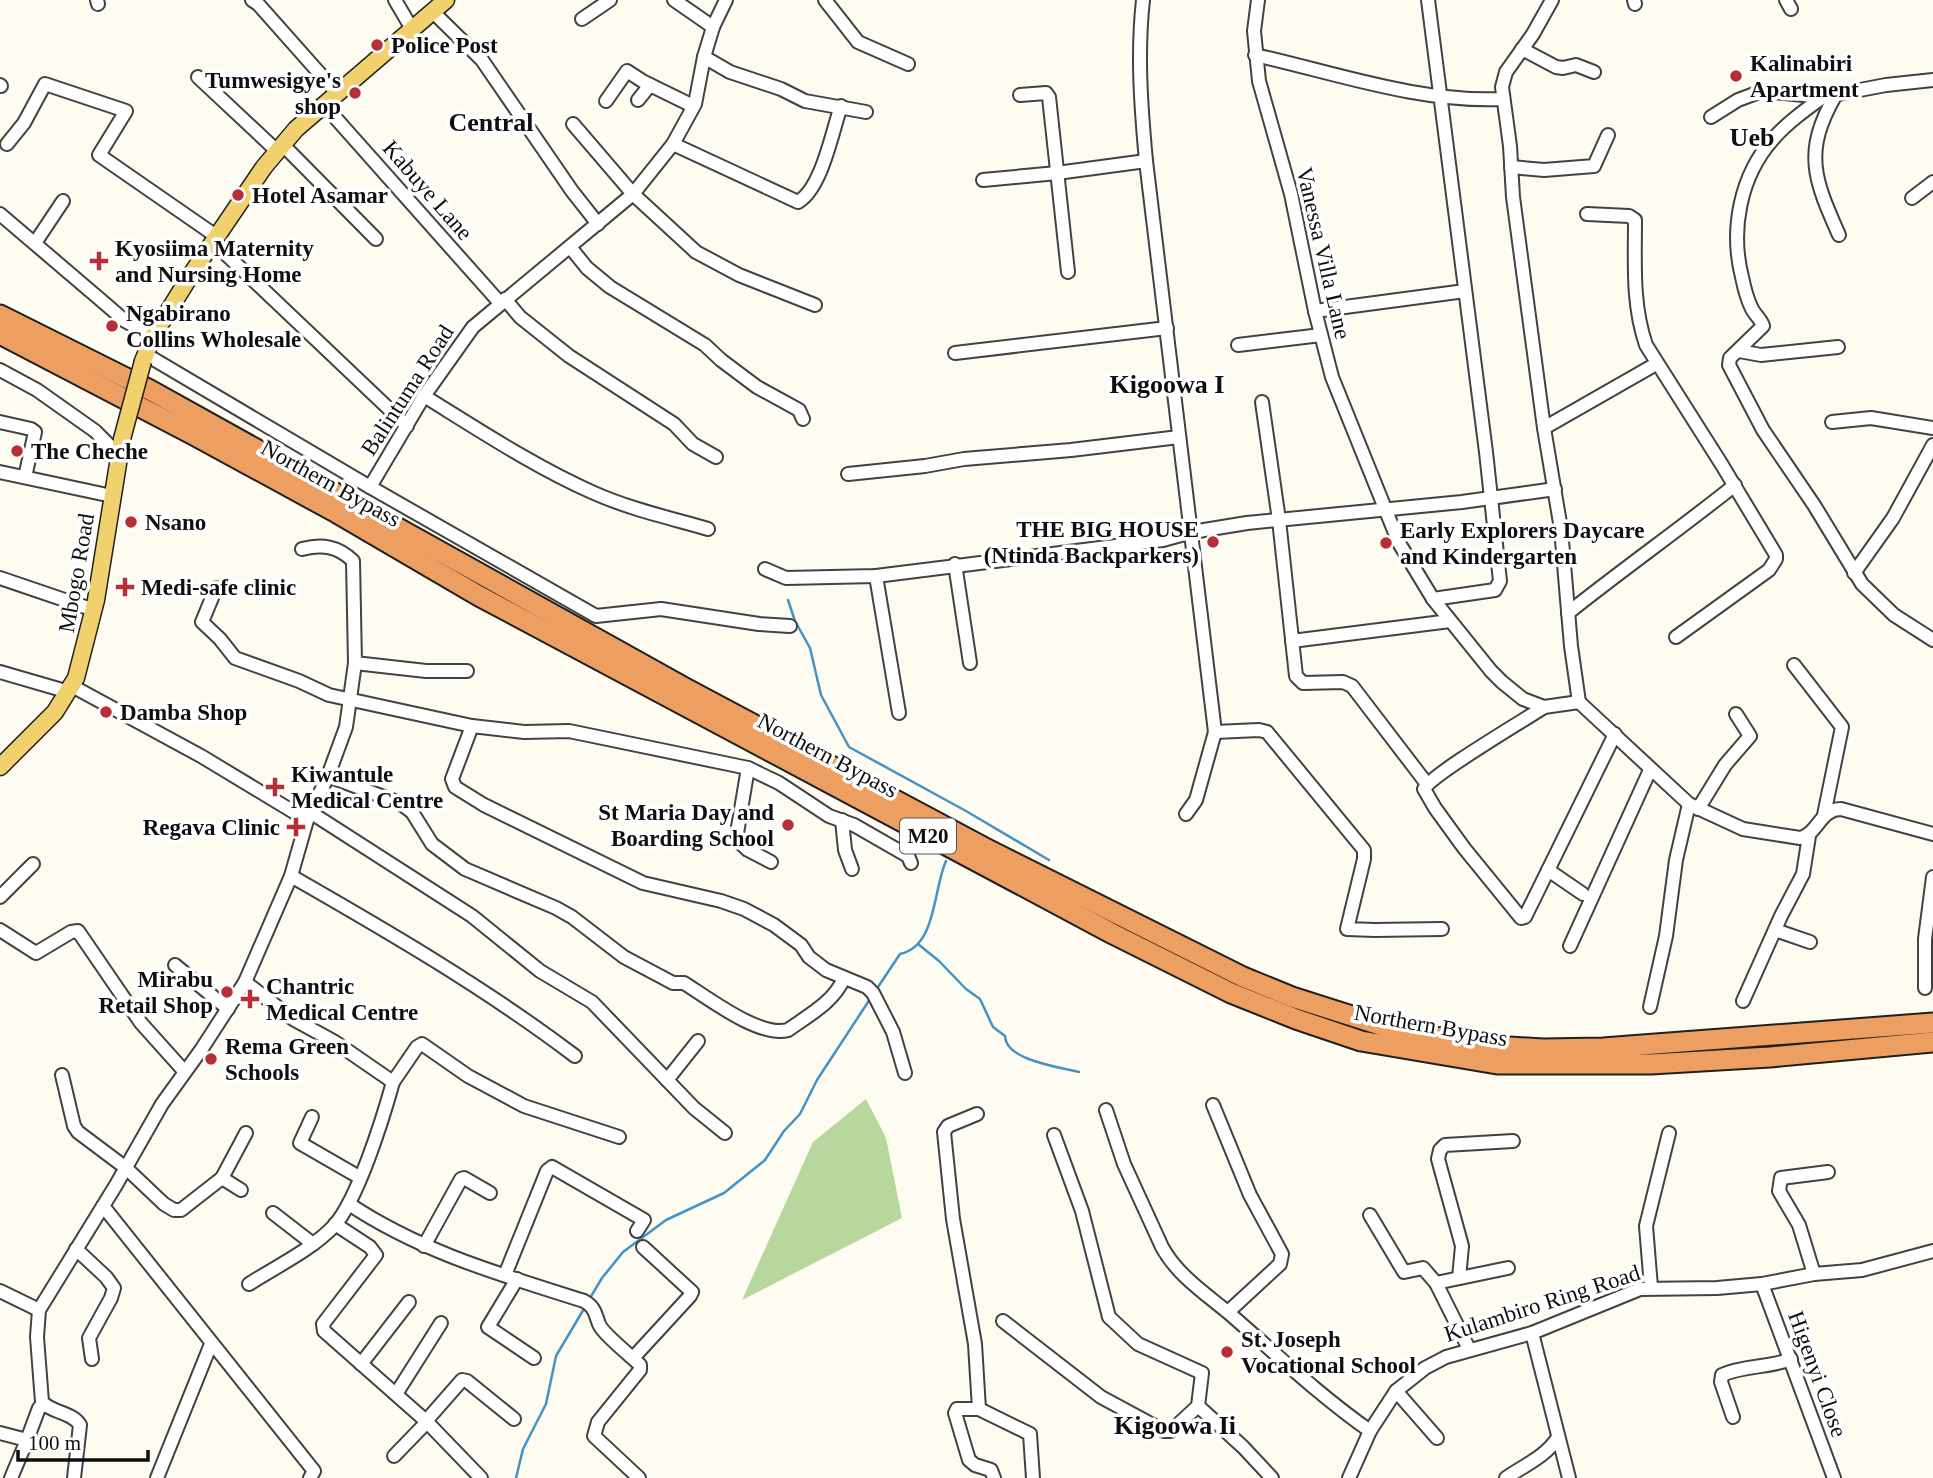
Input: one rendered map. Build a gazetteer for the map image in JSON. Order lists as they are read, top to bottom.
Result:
{
  "streets": {
    "highway": ["Northern Bypass", "M20"],
    "main road": ["Mbogo Road"],
    "street": [
      "Kabuye Lane",
      "Vanessa Villa Lane",
      "Balintuma Road",
      "Kulambiro Ring Road",
      "Higenyi Close"
    ]
  },
  "crossings": [
    ["Kabuye Lane", "Balintuma Road"],
    ["Kabuye Lane", "Mbogo Road"],
    ["Kulambiro Ring Road", "Higenyi Close"]
  ],
  "districts": [
    "Central",
    "Ueb",
    "Kigoowa I",
    "Kigoowa Ii"
  ],
  "places": {
    "other": [
      "Police Post",
      "Kalinabiri Apartment",
      "Tumwesigye's shop",
      "Hotel Asamar",
      "Ngabirano Collins Wholesale",
      "The Cheche",
      "Nsano",
      "THE BIG HOUSE (Ntinda Backparkers)",
      "Early Explorers Daycare and Kindergarten",
      "Damba Shop",
      "St Maria Day and Boarding School",
      "Mirabu Retail Shop",
      "Rema Green Schools",
      "St. Joseph Vocational School"
    ],
    "health": [
      "Kyosiima Maternity and Nursing Home",
      "Medi-safe clinic",
      "Kiwantule Medical Centre",
      "Regava Clinic",
      "Chantric Medical Centre"
    ]
  },
  "scale_bar": "100 m"
}
